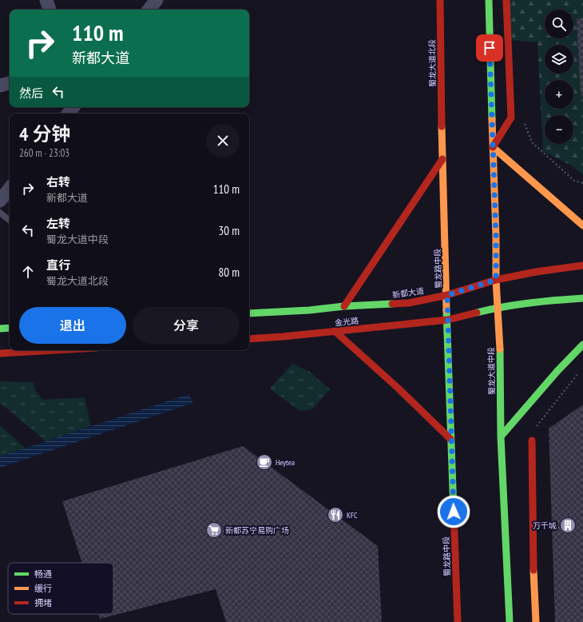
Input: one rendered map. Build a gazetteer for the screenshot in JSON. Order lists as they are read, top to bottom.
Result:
{
  "streets": {
    "main road": [
      "蜀龙大道北段",
      "蜀龙路中段",
      "新都大道",
      "金光路",
      "蜀龙大道中段"
    ]
  },
  "crossings": [
    ["蜀龙大道北段", "蜀龙路中段"],
    ["蜀龙路中段", "新都大道"],
    ["蜀龙路中段", "金光路"],
    ["新都大道", "蜀龙大道中段"],
    ["金光路", "蜀龙大道中段"]
  ],
  "places": {
    "cafe": ["Heytea"],
    "restaurant": ["KFC"],
    "building": ["万千城"],
    "supermarket": ["新都苏宁易购广场"]
  },
  "legend": ["畅通", "缓行", "拥堵"],
  "page": {
    "map_buttons": ["+", "−"],
    "turn": ["110 m", "新都大道"],
    "then": "然后",
    "heading": ["4 分钟", "260 m · 23:03"],
    "list": [
      {
        "name": "右转",
        "note": "新都大道",
        "value": "110 m"
      },
      {
        "name": "左转",
        "note": "蜀龙大道中段",
        "value": "30 m"
      },
      {
        "name": "直行",
        "note": "蜀龙大道北段",
        "value": "80 m"
      }
    ],
    "buttons": ["退出", "分享"]
  }
}
